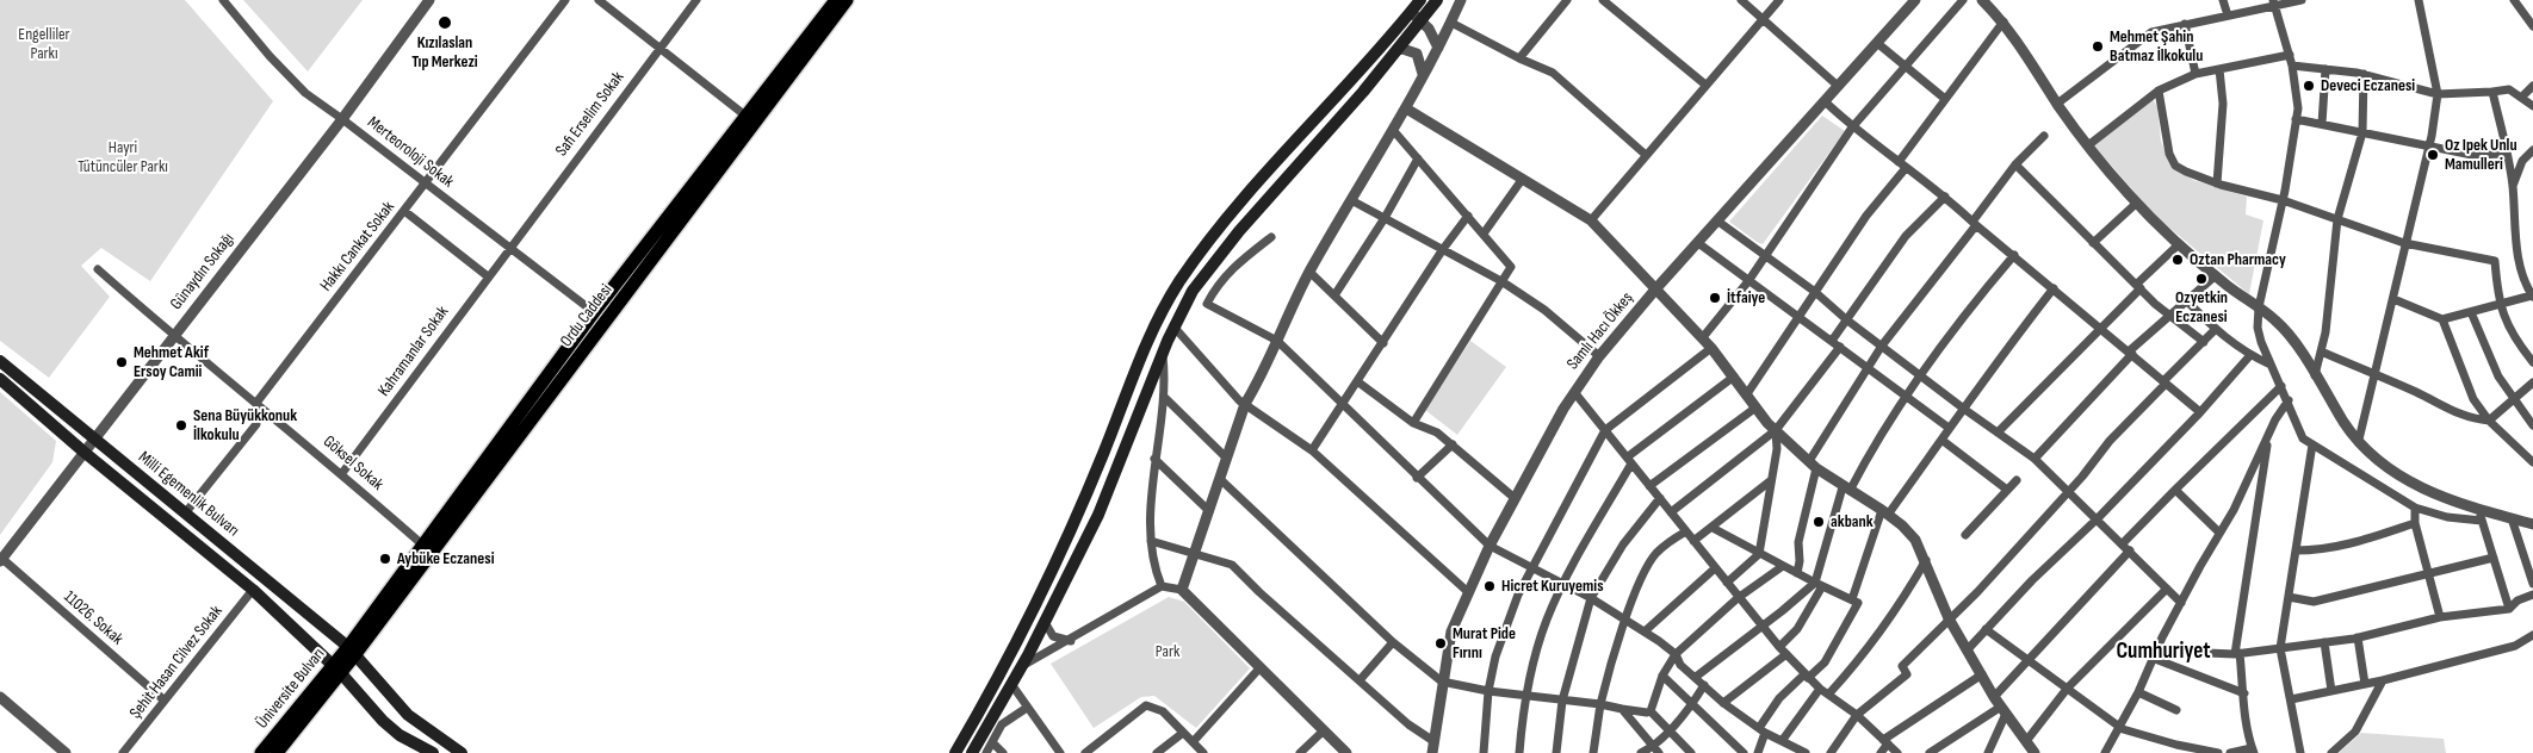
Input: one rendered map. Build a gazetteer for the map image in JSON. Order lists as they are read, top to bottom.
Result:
{
  "streets": {
    "main road": ["Ordu Caddesi", "Milli Egemenlik Bulvarı", "Üniversite Bulvarı"],
    "street": [
      "Safi Erselim Sokak",
      "Merteoroloji Sokak",
      "Hakkı Cankat Sokak",
      "Günaydın Sokağı",
      "Samlı Hacı Ökkeş",
      "Kahramanlar Sokak",
      "Göksel Sokak",
      "11026. Sokak",
      "Şehit Hasan Cilvez Sokak"
    ]
  },
  "crossings": [
    ["Safi Erselim Sokak", "Merteoroloji Sokak"],
    ["Safi Erselim Sokak", "Kahramanlar Sokak"],
    ["Merteoroloji Sokak", "Hakkı Cankat Sokak"],
    ["Merteoroloji Sokak", "Günaydın Sokağı"],
    ["Merteoroloji Sokak", "Ordu Caddesi"],
    ["Merteoroloji Sokak", "Kahramanlar Sokak"],
    ["Hakkı Cankat Sokak", "Göksel Sokak"],
    ["Hakkı Cankat Sokak", "Milli Egemenlik Bulvarı"],
    ["Günaydın Sokağı", "Göksel Sokak"],
    ["Günaydın Sokağı", "Milli Egemenlik Bulvarı"],
    ["Günaydın Sokağı", "11026. Sokak"],
    ["Ordu Caddesi", "Göksel Sokak"],
    ["Ordu Caddesi", "Milli Egemenlik Bulvarı"],
    ["Ordu Caddesi", "Üniversite Bulvarı"],
    ["Kahramanlar Sokak", "Göksel Sokak"],
    ["Milli Egemenlik Bulvarı", "Şehit Hasan Cilvez Sokak"],
    ["Milli Egemenlik Bulvarı", "Üniversite Bulvarı"],
    ["11026. Sokak", "Şehit Hasan Cilvez Sokak"]
  ],
  "districts": ["Cumhuriyet"],
  "parks": ["Engelliler Parkı", "Hayri Tütüncüler Parkı", "Park"],
  "places": [
    "Kızılaslan Tıp Merkezi",
    "Mehmet Şahin Batmaz İlkokulu",
    "Deveci Eczanesi",
    "Oz Ipek Unlu Mamulleri",
    "Oztan Pharmacy",
    "Ozyetkin Eczanesi",
    "İtfaiye",
    "Mehmet Akif Ersoy Camii",
    "Sena Büyükkonuk İlkokulu",
    "akbank",
    "Aybüke Eczanesi",
    "Hicret Kuruyemis",
    "Murat Pide Fırını"
  ]
}
